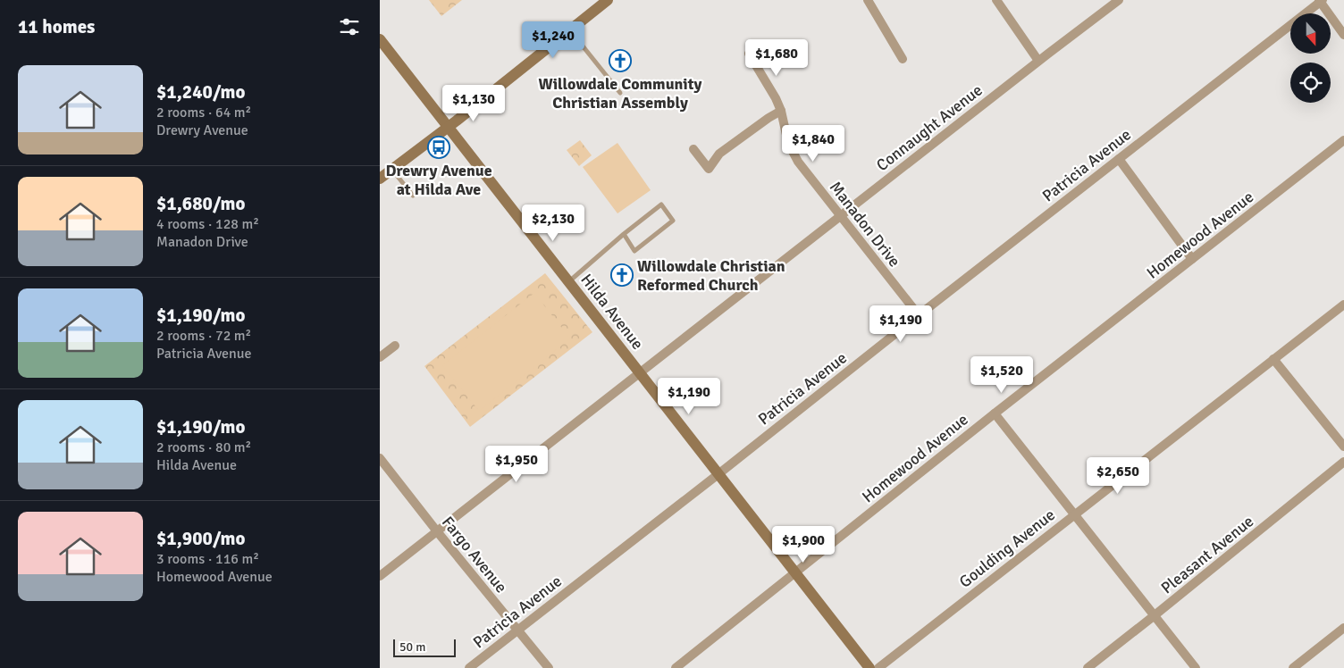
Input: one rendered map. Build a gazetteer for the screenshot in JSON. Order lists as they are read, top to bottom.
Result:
{
  "streets": {
    "street": [
      "Connaught Avenue",
      "Patricia Avenue",
      "Manadon Drive",
      "Homewood Avenue",
      "Hilda Avenue",
      "Goulding Avenue",
      "Fargo Avenue",
      "Pleasant Avenue"
    ]
  },
  "crossings": [
    ["Connaught Avenue", "Manadon Drive"],
    ["Connaught Avenue", "Hilda Avenue"],
    ["Connaught Avenue", "Fargo Avenue"],
    ["Patricia Avenue", "Manadon Drive"],
    ["Patricia Avenue", "Hilda Avenue"],
    ["Patricia Avenue", "Fargo Avenue"],
    ["Homewood Avenue", "Hilda Avenue"]
  ],
  "places": {
    "church": ["Willowdale Community Christian Assembly", "Willowdale Christian Reformed Church"],
    "bus stop": ["Drewry Avenue at Hilda Ave"]
  },
  "scale_bar": "50 m",
  "north": "bottom",
  "page": {
    "heading": "11 homes",
    "price": [
      "$1,240",
      "$1,680",
      "$1,130",
      "$1,840",
      "$2,130",
      "$1,190",
      "$1,520",
      "$1,190",
      "$1,950",
      "$2,650",
      "$1,900"
    ],
    "list": [
      {
        "name": "$1,240/mo",
        "note": "2 rooms · 64 m² · Drewry Avenue"
      },
      {
        "name": "$1,680/mo",
        "note": "4 rooms · 128 m² · Manadon Drive"
      },
      {
        "name": "$1,190/mo",
        "note": "2 rooms · 72 m² · Patricia Avenue"
      },
      {
        "name": "$1,190/mo",
        "note": "2 rooms · 80 m² · Hilda Avenue"
      },
      {
        "name": "$1,900/mo",
        "note": "3 rooms · 116 m² · Homewood Avenue"
      }
    ],
    "scale": "50 m"
  }
}
